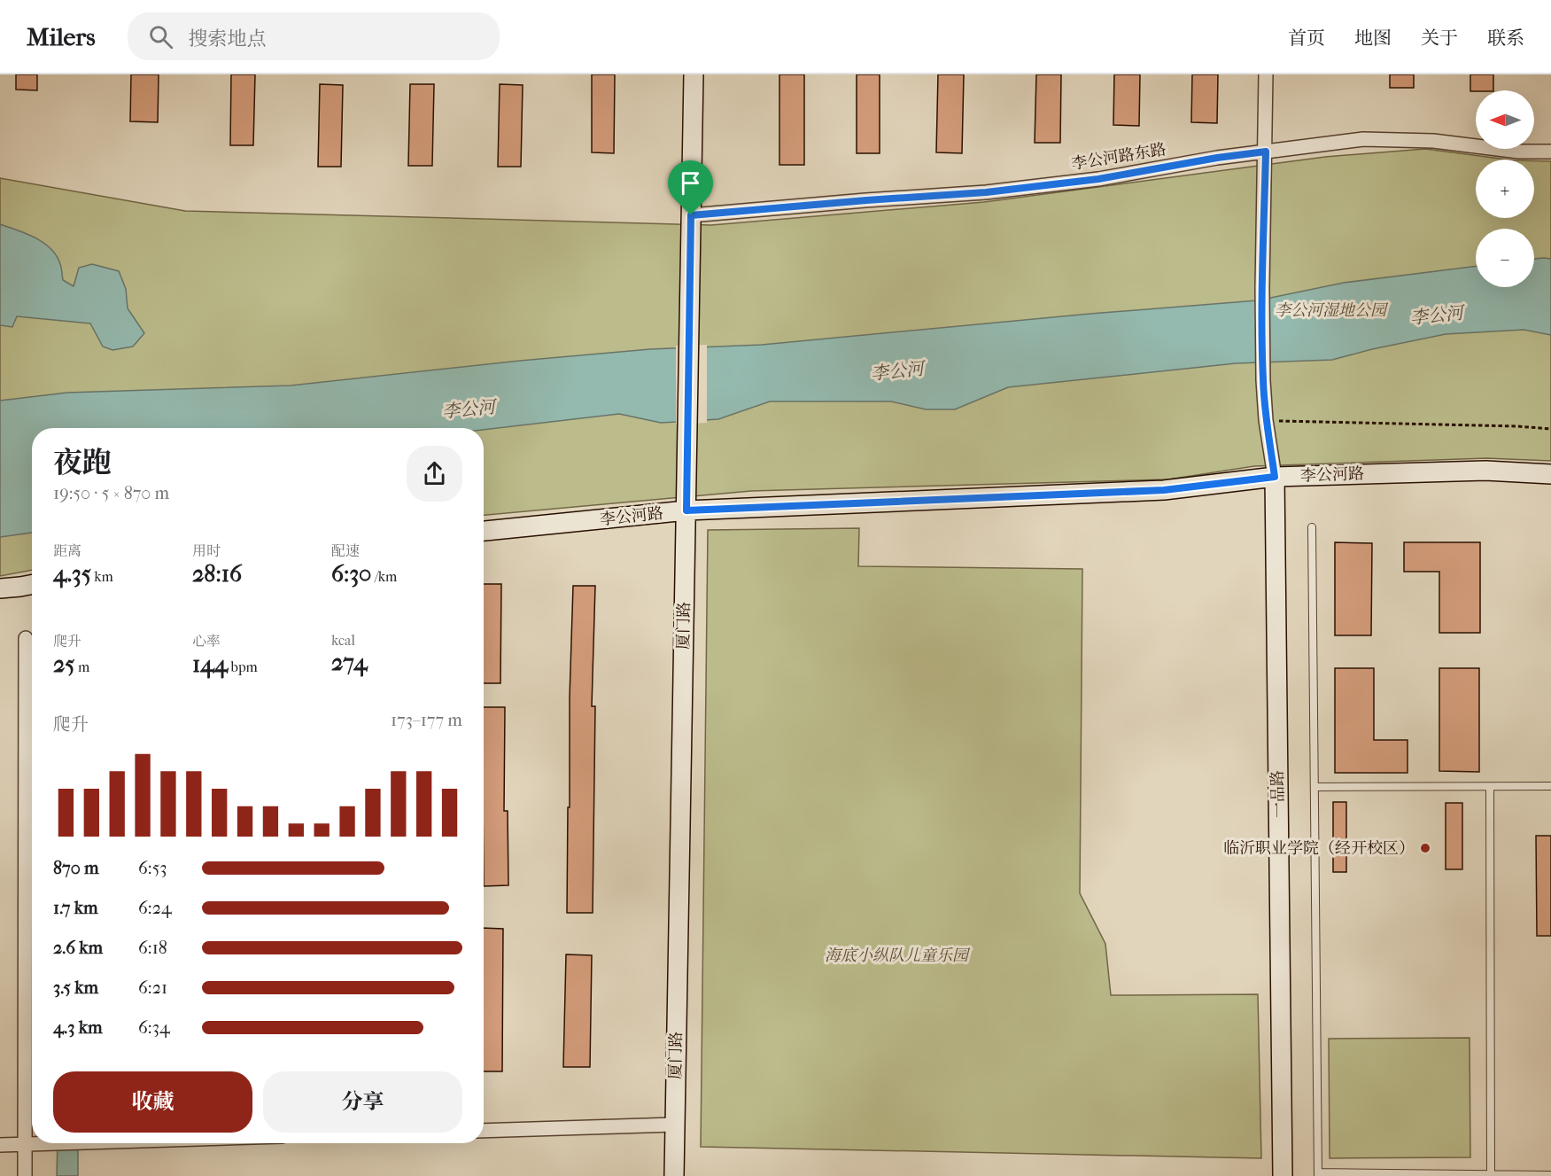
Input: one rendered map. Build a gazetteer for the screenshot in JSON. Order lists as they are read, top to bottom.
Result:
{
  "streets": {
    "street": [
      "李公河路东路",
      "李公河路",
      "厦门路",
      "一品路"
    ]
  },
  "crossings": [
    ["李公河路东路", "厦门路"],
    ["李公河路", "厦门路"],
    ["李公河路", "一品路"]
  ],
  "water": ["李公河"],
  "parks": ["李公河湿地公园", "海底小纵队儿童乐园"],
  "places": ["临沂职业学院（经开校区）"],
  "north": "left",
  "page": {
    "header": "Milers",
    "search": "搜索地点",
    "nav": [
      "首页",
      "地图",
      "关于",
      "联系"
    ],
    "map_buttons": ["+", "−"],
    "heading": ["夜跑", "19:50 · 5 × 870 m"],
    "stats": [
      ["距离", "4.35 km"],
      ["用时", "28:16"],
      ["配速", "6:30 /km"],
      ["爬升", "25 m"],
      ["心率", "144 bpm"],
      ["kcal", "274"]
    ],
    "chart": ["爬升", "173–177 m"],
    "list": [
      {
        "name": "870 m",
        "note": "6:53"
      },
      {
        "name": "1.7 km",
        "note": "6:24"
      },
      {
        "name": "2.6 km",
        "note": "6:18"
      },
      {
        "name": "3.5 km",
        "note": "6:21"
      },
      {
        "name": "4.3 km",
        "note": "6:34"
      }
    ],
    "buttons": ["收藏", "分享"]
  }
}
